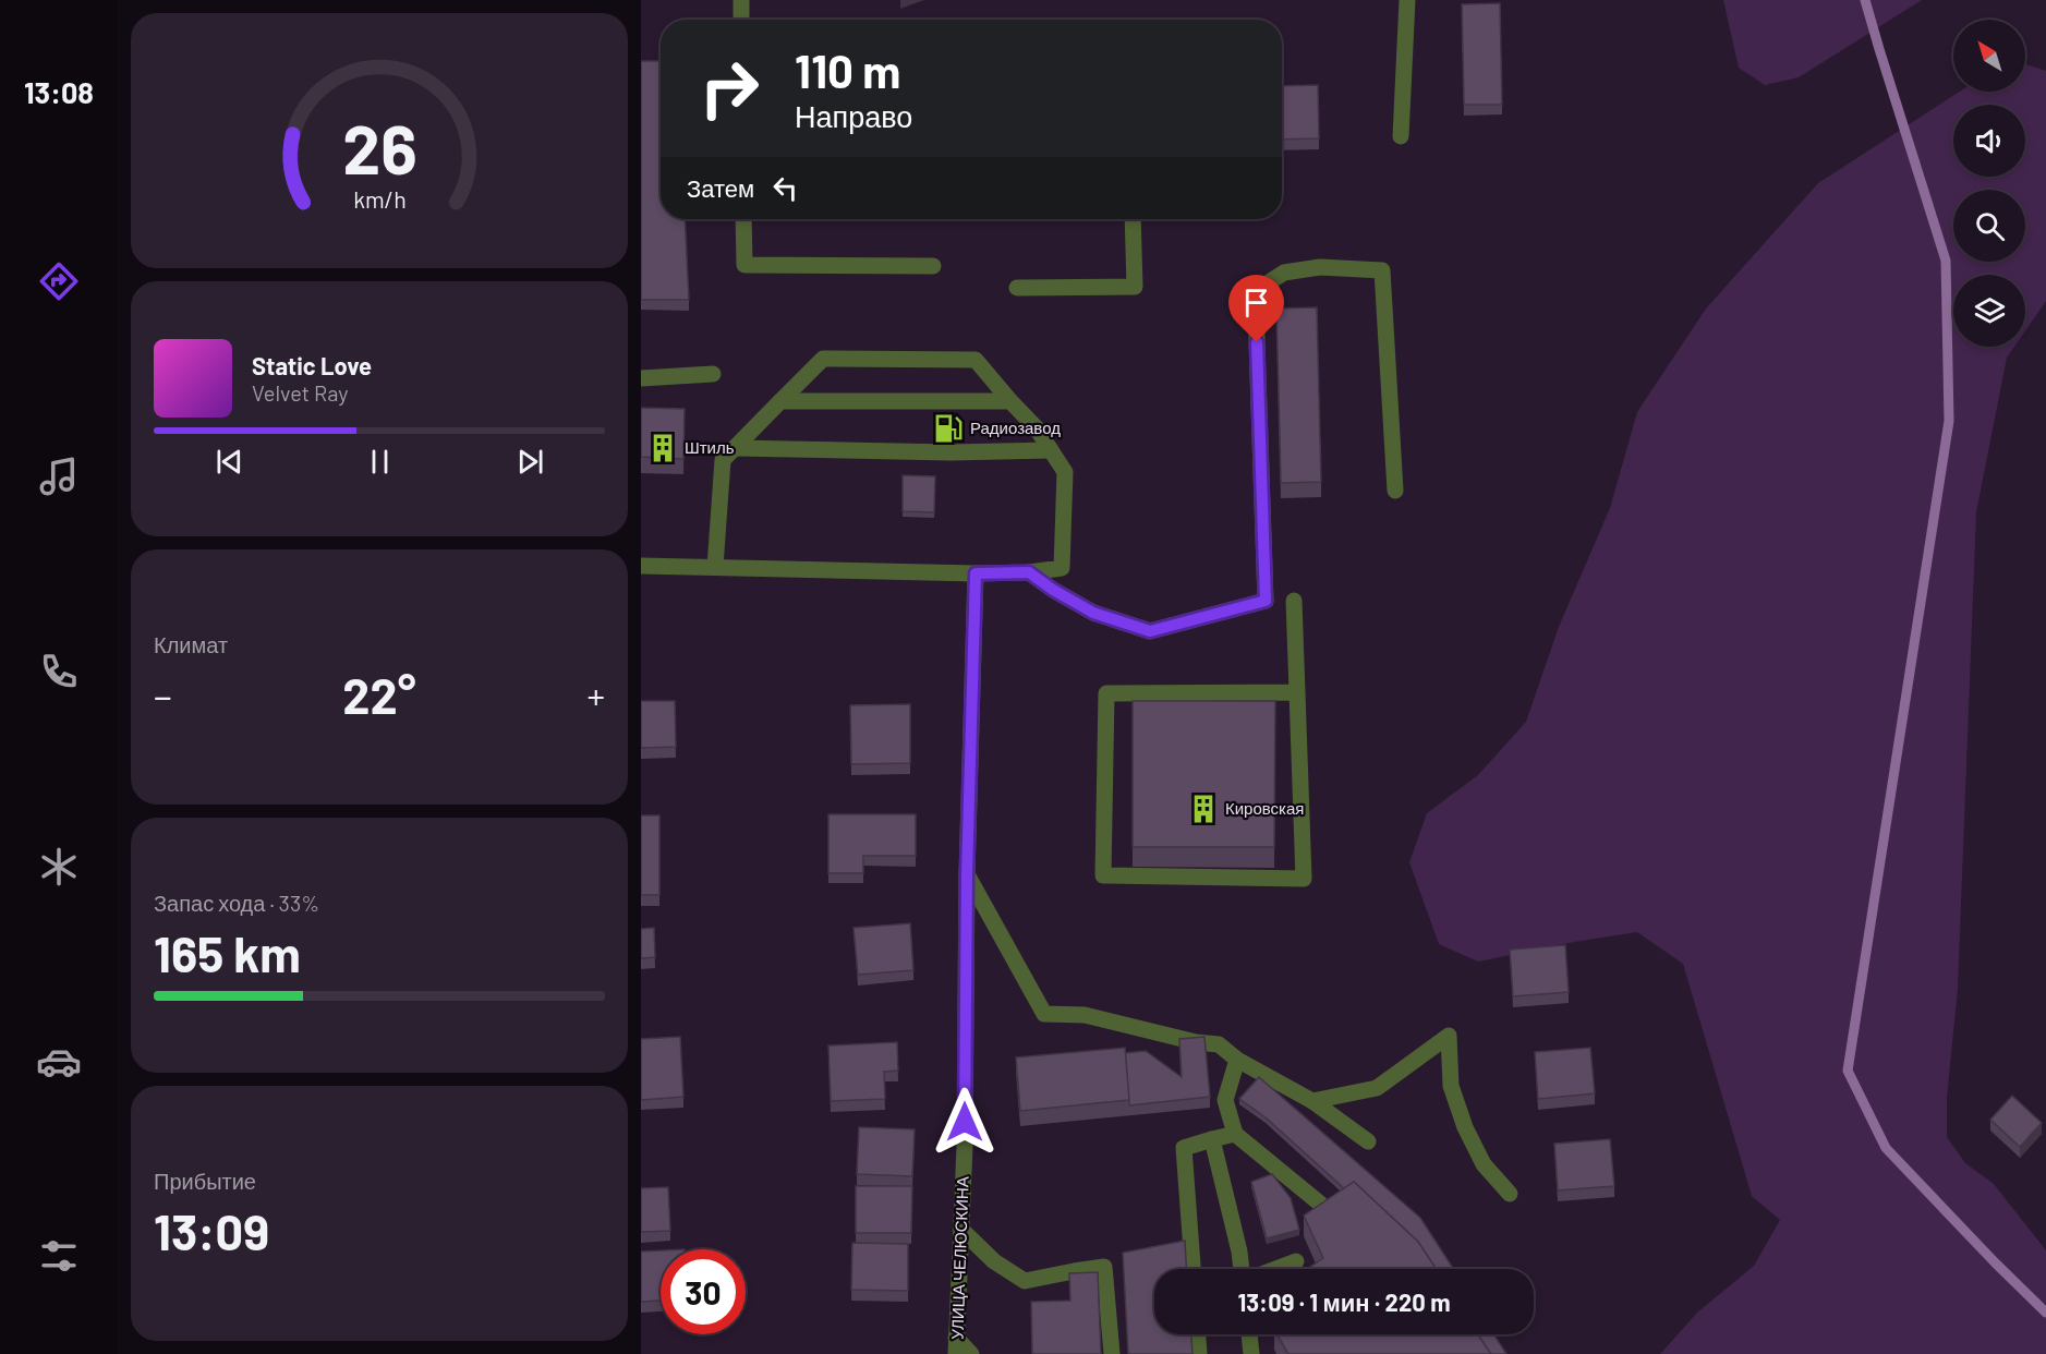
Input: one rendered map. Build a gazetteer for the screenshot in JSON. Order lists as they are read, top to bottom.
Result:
{
  "streets": {
    "street": ["УЛИЦА ЧЕЛЮСКИНА"]
  },
  "places": {
    "fuel station": ["Радиозавод"],
    "building": ["Штиль", "Кировская"]
  },
  "north": "top left",
  "page": {
    "tabs": "13:08",
    "turn": ["110 m", "Направо"],
    "then": "Затем",
    "song": ["Static Love", "Velvet Ray"],
    "tile": [
      "Климат",
      ["Запас хода · 33%", "165 km"],
      ["Прибытие", "13:09"]
    ],
    "heat": ["−", "22°", "+"],
    "limit": "30",
    "trip": "13:09 · 1 мин · 220 m",
    "gauge": ["26", "km/h"]
  }
}
